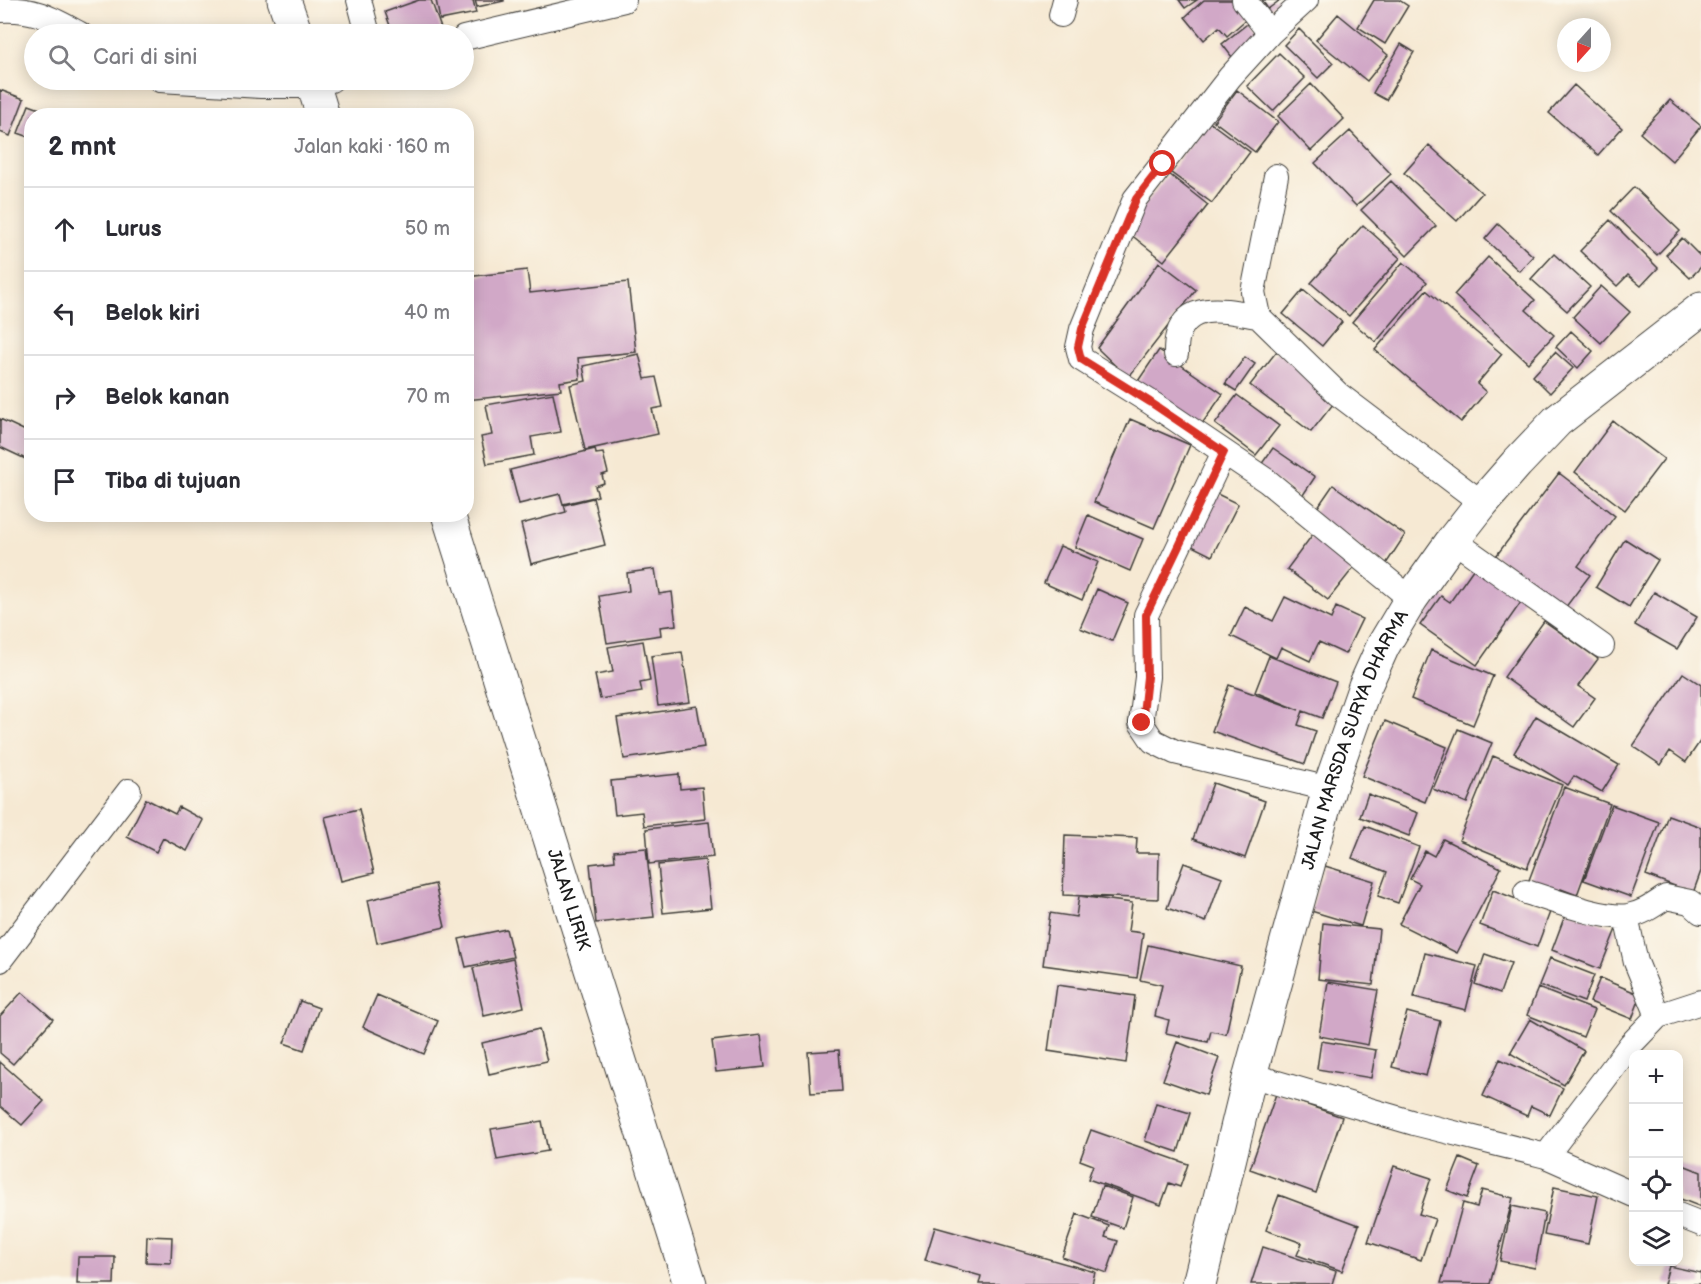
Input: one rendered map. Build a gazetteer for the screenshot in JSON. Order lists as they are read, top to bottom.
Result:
{
  "streets": {
    "main road": ["JALAN MARSDA SURYA DHARMA", "JALAN LIRIK"]
  },
  "north": "bottom",
  "page": {
    "search": "Cari di sini",
    "heading": ["2 mnt", "Jalan kaki · 160 m"],
    "list": [
      ["Lurus", "50 m"],
      ["Belok kiri", "40 m"],
      ["Belok kanan", "70 m"],
      "Tiba di tujuan"
    ],
    "map_buttons": ["+", "−"]
  }
}
